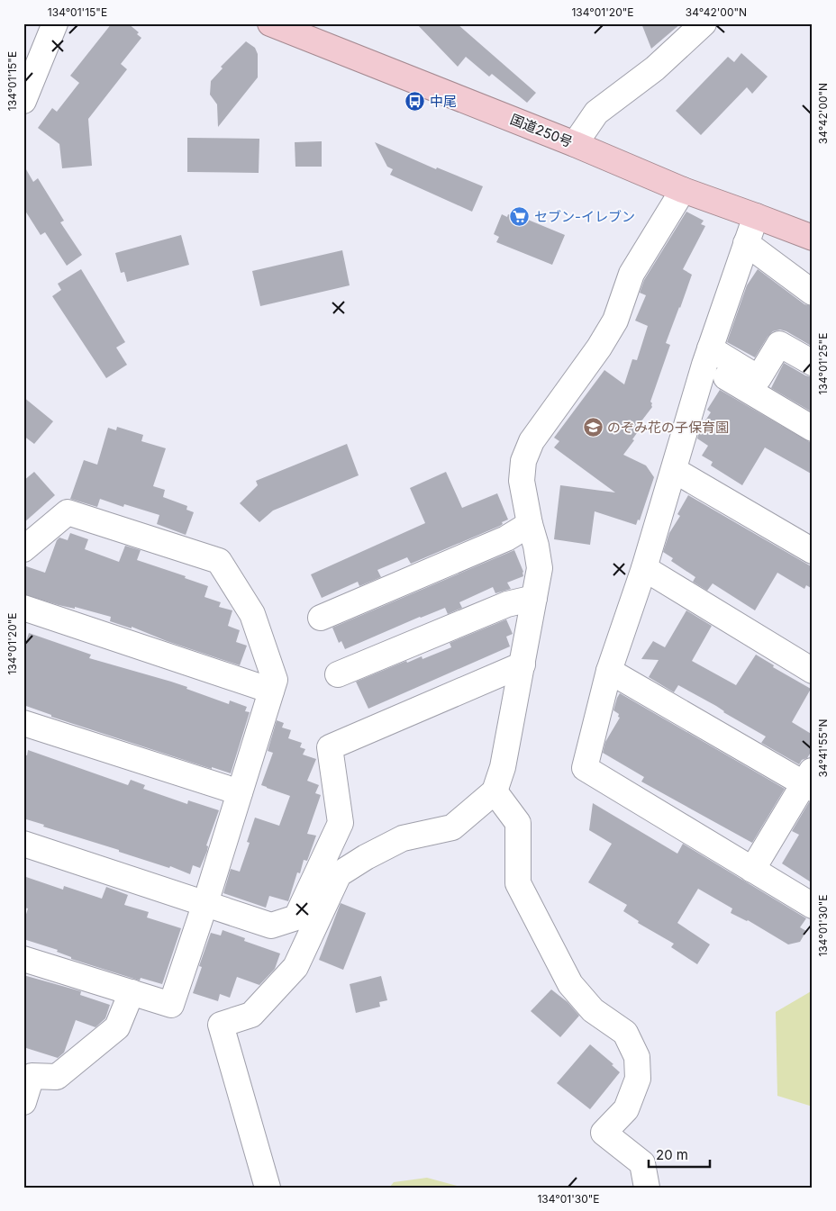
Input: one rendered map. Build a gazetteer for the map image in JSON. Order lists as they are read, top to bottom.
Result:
{
  "streets": {
    "highway": ["国道250号"]
  },
  "places": {
    "bus stop": ["中尾"],
    "supermarket": ["セブン-イレブン"],
    "school or university": ["のぞみ花の子保育園"]
  },
  "scale_bar": "20 m",
  "coordinates": [
    "134°01'15\"E",
    "134°01'20\"E",
    "34°42'00\"N",
    "134°01'25\"E",
    "34°41'55\"N",
    "134°01'30\"E"
  ]
}
